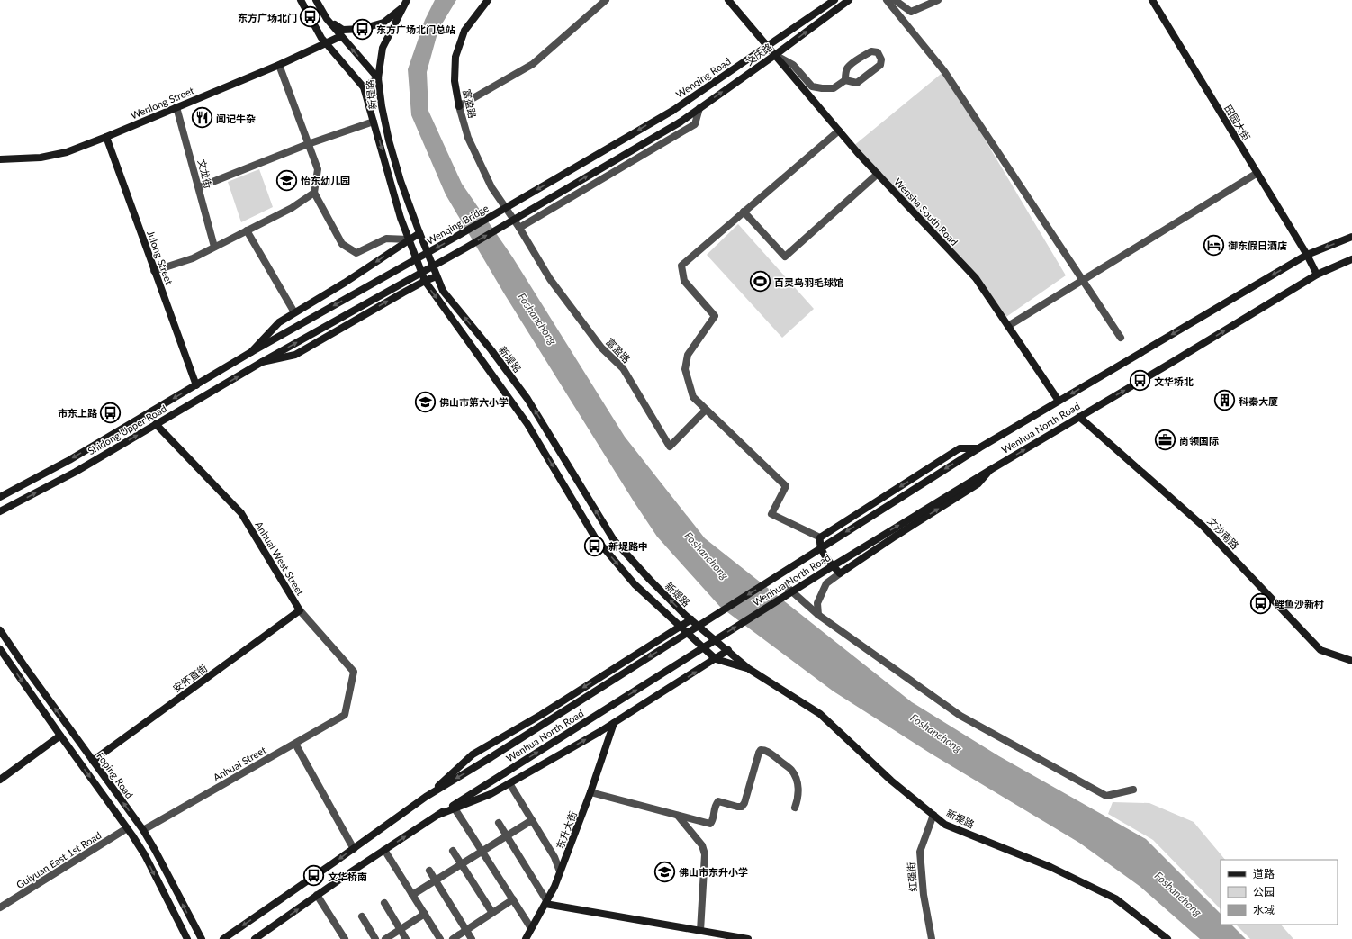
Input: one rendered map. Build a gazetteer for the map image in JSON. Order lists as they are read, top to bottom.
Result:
{
  "streets": {
    "main road": [
      "文庆路",
      "Wenqing Road",
      "新堤路",
      "Wenlong Street",
      "富盈路",
      "田园大街",
      "Wensha South Road",
      "Wenqing Bridge",
      "Julong Street",
      "Wenhua North Road",
      "Shidong Upper Road",
      "文沙南路",
      "Anhuai West Street",
      "安怀直街",
      "Foping Road",
      "东升大街"
    ],
    "street": [
      "文龙街",
      "Anhuai Street",
      "Guiyuan East 1st Road",
      "红强街"
    ]
  },
  "crossings": [
    ["文庆路", "Wensha South Road"],
    ["文庆路", "Shidong Upper Road"],
    ["Wenqing Road", "Wensha South Road"],
    ["Wenqing Road", "Wenqing Bridge"],
    ["新堤路", "Wenlong Street"],
    ["新堤路", "红强街"],
    ["Wenlong Street", "文龙街"],
    ["Wenlong Street", "Julong Street"],
    ["田园大街", "Wenhua North Road"],
    ["Wensha South Road", "Wenhua North Road"],
    ["Wenqing Bridge", "Shidong Upper Road"],
    ["Julong Street", "Shidong Upper Road"],
    ["Wenhua North Road", "文沙南路"],
    ["Shidong Upper Road", "Anhuai West Street"],
    ["Anhuai West Street", "安怀直街"],
    ["Anhuai West Street", "Anhuai Street"],
    ["安怀直街", "Foping Road"],
    ["Anhuai Street", "Foping Road"]
  ],
  "water": ["Foshanchong"],
  "places": {
    "bus stop": [
      "东方广场北门",
      "东方广场北门总站",
      "文华桥北",
      "市东上路",
      "新堤路中",
      "鲤鱼沙新村",
      "文华桥南"
    ],
    "restaurant": ["闻记牛杂"],
    "school or university": ["怡东幼儿园", "佛山市第六小学", "佛山市东升小学"],
    "hotel": ["御东假日酒店"],
    "sports": ["百灵鸟羽毛球馆"],
    "building": ["科秦大厦"],
    "office": ["尚领国际"]
  },
  "legend": ["道路", "公园", "水域"]
}
